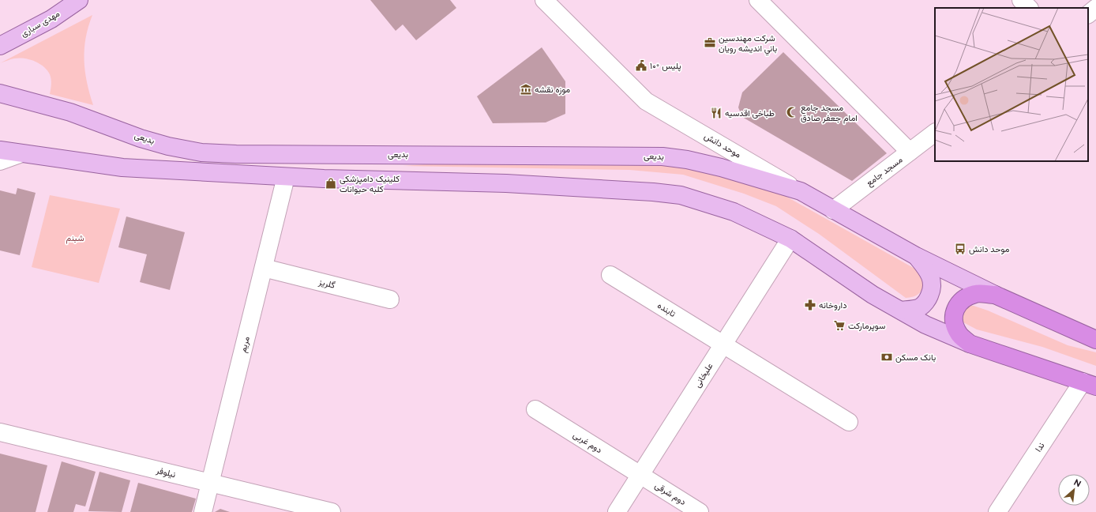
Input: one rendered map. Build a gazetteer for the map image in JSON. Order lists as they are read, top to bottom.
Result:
{
  "streets": {
    "highway": ["موحد دانش"],
    "main road": ["مهدی سباری", "بدیعی"],
    "street": [
      "مسجد جامع",
      "گلریز",
      "تابنده",
      "مریم",
      "علیخانی",
      "دوم غربی",
      "ندا",
      "نیلوفر",
      "دوم شرقی"
    ]
  },
  "crossings": [
    ["بدیعی", "موحد دانش"],
    ["موحد دانش", "مسجد جامع"],
    ["گلریز", "مریم"],
    ["تابنده", "علیخانی"],
    ["مریم", "نیلوفر"],
    ["علیخانی", "دوم غربی"],
    ["علیخانی", "دوم شرقی"],
    ["دوم غربی", "دوم شرقی"]
  ],
  "parks": ["شبنم"],
  "places": {
    "office": ["شركت مهندسين باني انديشه رويان"],
    "public building": ["پلیس +۱۰"],
    "museum": ["موزه نقشه"],
    "mosque": ["مسجد جامع امام جعفر صادق"],
    "restaurant": ["طباخى اقدسيه"],
    "shop": ["کلینیک دامپزشکی کلبه حیوانات"],
    "bus stop": ["موحد دانش"],
    "pharmacy": ["داروخانه"],
    "supermarket": ["سوپرمارکت"],
    "bank": ["بانک مسکن"]
  },
  "north": "top right"
}
